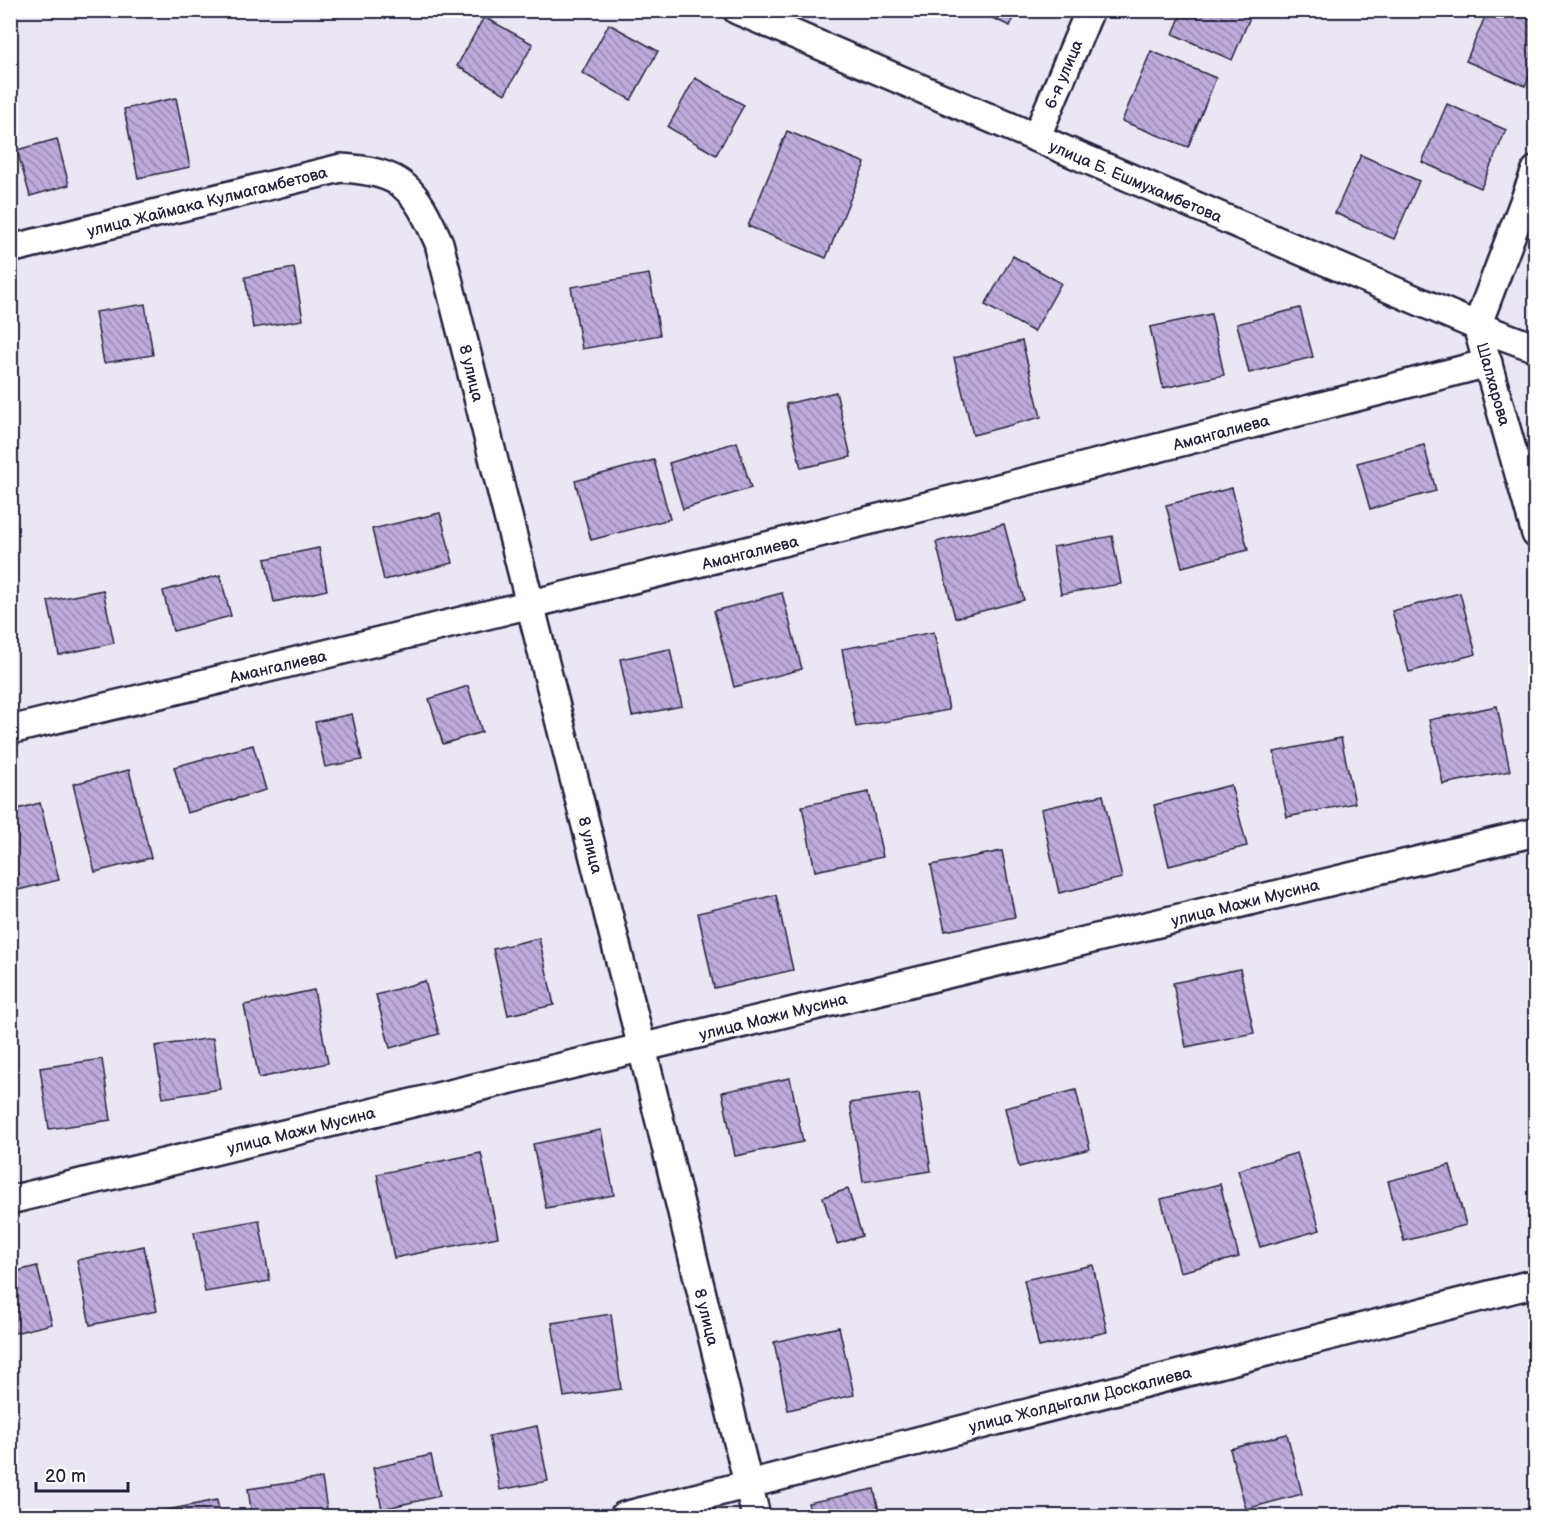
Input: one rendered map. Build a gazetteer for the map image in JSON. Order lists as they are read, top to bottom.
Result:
{
  "streets": {
    "street": [
      "6-я улица",
      "улица Б. Ешмухамбетова",
      "улица Жаймака Кулмагамбетова",
      "8 улица",
      "Шалхарова",
      "Амангалиева",
      "улица Мажи Мусина",
      "улица Жолдыгали Доскалиева"
    ]
  },
  "crossings": [
    ["6-я улица", "улица Б. Ешмухамбетова"],
    ["улица Б. Ешмухамбетова", "Шалхарова"],
    ["улица Жаймака Кулмагамбетова", "8 улица"],
    ["8 улица", "Амангалиева"],
    ["8 улица", "улица Мажи Мусина"],
    ["8 улица", "улица Жолдыгали Доскалиева"],
    ["Шалхарова", "Амангалиева"]
  ],
  "scale_bar": "20 m"
}
